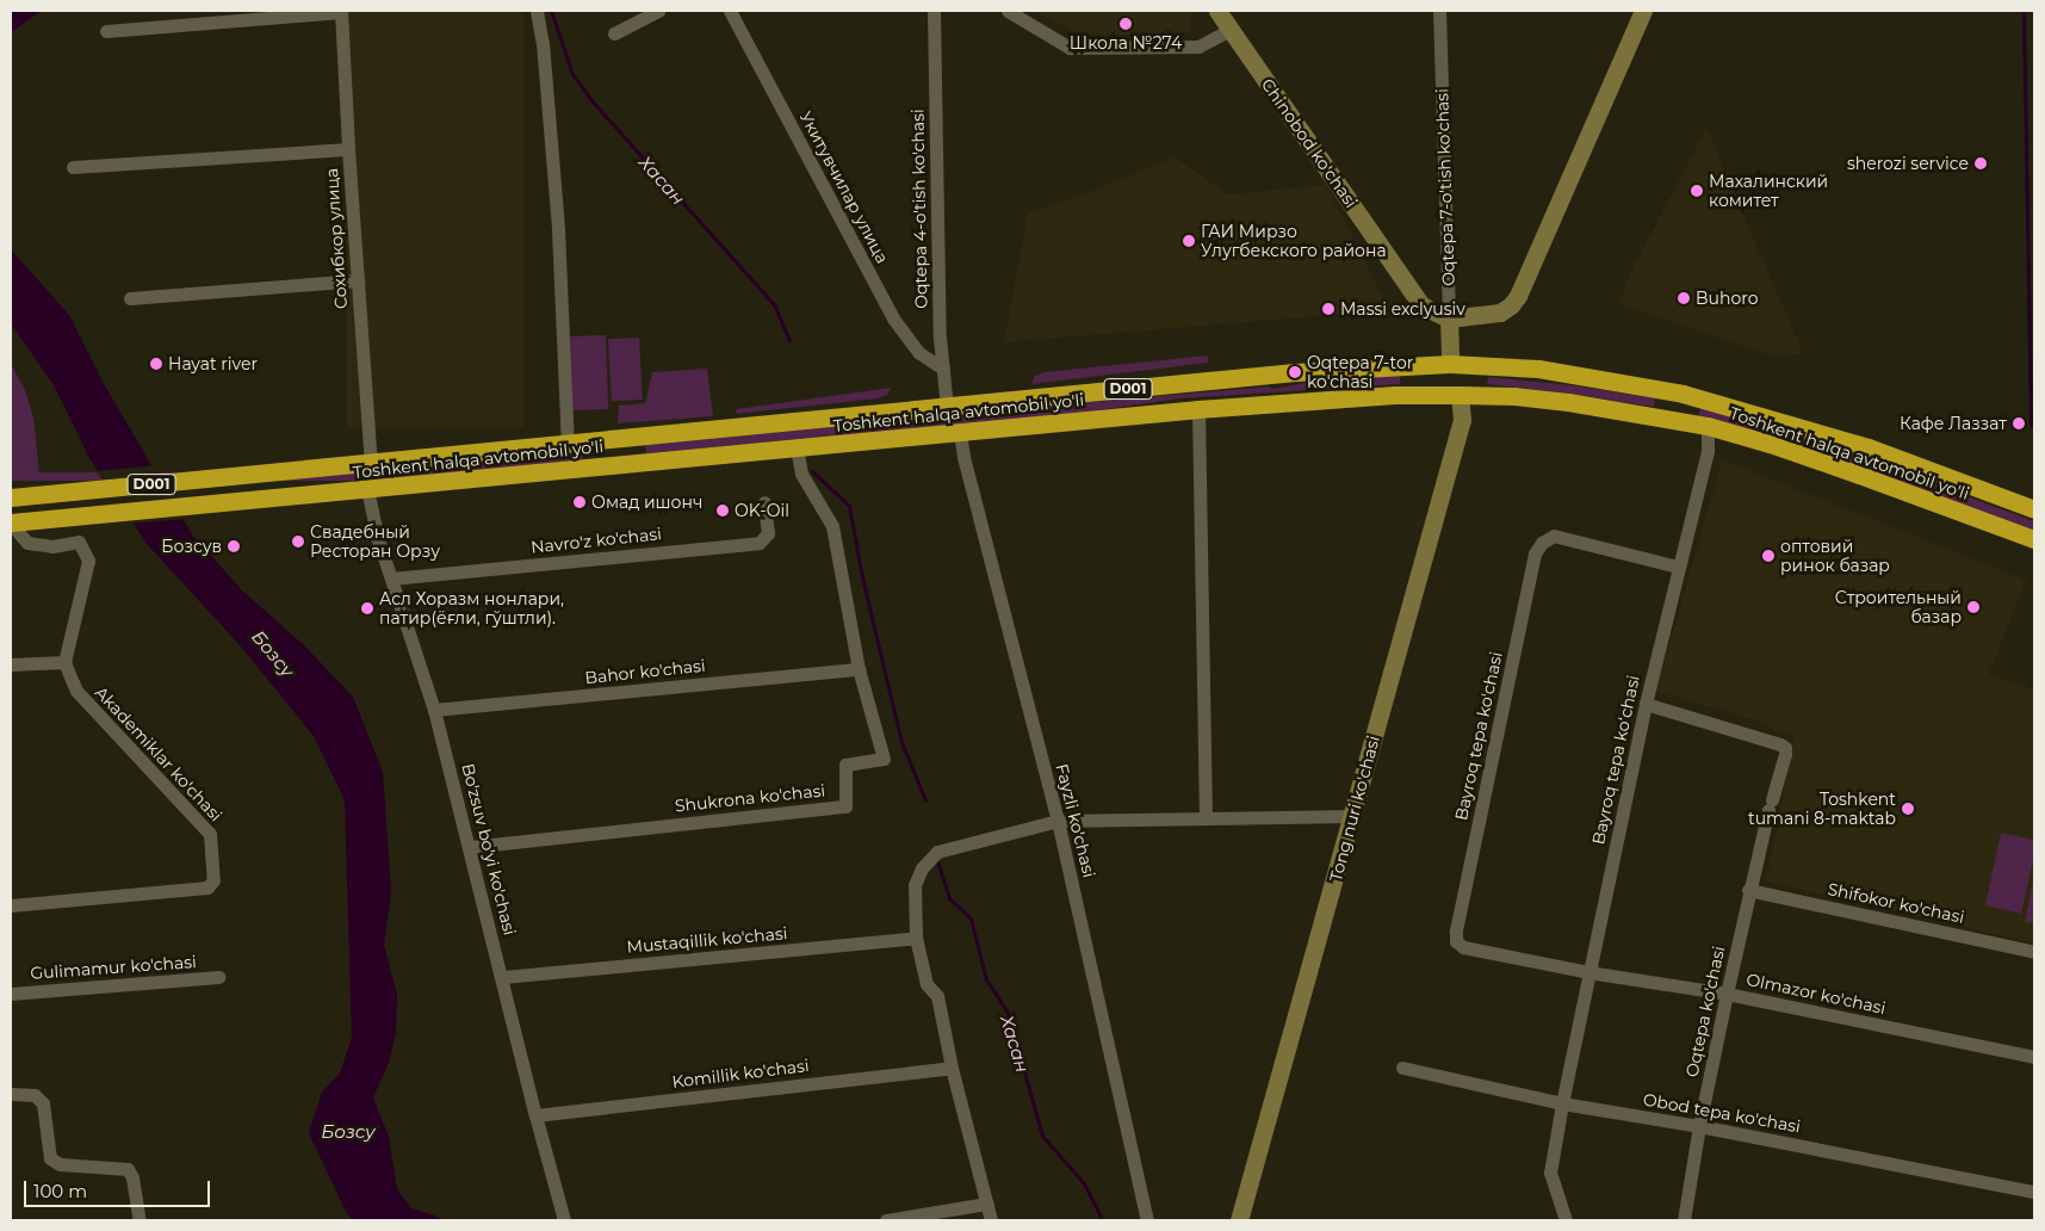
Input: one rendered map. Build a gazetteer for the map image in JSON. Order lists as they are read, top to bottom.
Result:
{
  "streets": {
    "highway": ["D001", "Toshkent halqa avtomobil yo'li"],
    "street": [
      "Chinobod ko'chasi",
      "Укитувчилар улица",
      "Oqtepa 7-o'tish ko'chasi",
      "Oqtepa 4-o'tish ko'chasi",
      "Сохибкор улица",
      "Navro'z ko'chasi",
      "Bahor ko'chasi",
      "Bayroq tepa ko'chasi",
      "Akademiklar ko'chasi",
      "Bayroq tepa koʻchasi",
      "Shukrona ko'chasi",
      "Tong nuri ko'chasi",
      "Fayzli ko'chasi",
      "Bo'zsuv bo'yi ko'chasi",
      "Shifokor ko'chasi",
      "Mustaqillik ko'chasi",
      "Gulimamur ko'chasi",
      "Olmazor ko'chasi",
      "Oqtepa ko'chasi",
      "Komillik ko'chasi",
      "Obod tepa ko'chasi"
    ]
  },
  "crossings": [
    ["Chinobod ko'chasi", "Oqtepa 7-o'tish ko'chasi"],
    ["Укитувчилар улица", "Oqtepa 4-o'tish ko'chasi"],
    ["Oqtepa 7-o'tish ko'chasi", "Toshkent halqa avtomobil yo'li"],
    ["Oqtepa 4-o'tish ko'chasi", "Toshkent halqa avtomobil yo'li"],
    ["Сохибкор улица", "Toshkent halqa avtomobil yo'li"],
    ["Toshkent halqa avtomobil yo'li", "Bayroq tepa koʻchasi"],
    ["Toshkent halqa avtomobil yo'li", "Shukrona ko'chasi"],
    ["Toshkent halqa avtomobil yo'li", "Tong nuri ko'chasi"],
    ["Toshkent halqa avtomobil yo'li", "Fayzli ko'chasi"],
    ["Toshkent halqa avtomobil yo'li", "Bo'zsuv bo'yi ko'chasi"],
    ["Navro'z ko'chasi", "Bo'zsuv bo'yi ko'chasi"],
    ["Bahor ko'chasi", "Shukrona ko'chasi"],
    ["Bahor ko'chasi", "Bo'zsuv bo'yi ko'chasi"],
    ["Bayroq tepa ko'chasi", "Bayroq tepa koʻchasi"],
    ["Bayroq tepa ko'chasi", "Olmazor ko'chasi"],
    ["Bayroq tepa koʻchasi", "Olmazor ko'chasi"],
    ["Bayroq tepa koʻchasi", "Oqtepa ko'chasi"],
    ["Bayroq tepa koʻchasi", "Obod tepa ko'chasi"],
    ["Shukrona ko'chasi", "Bo'zsuv bo'yi ko'chasi"],
    ["Bo'zsuv bo'yi ko'chasi", "Mustaqillik ko'chasi"],
    ["Bo'zsuv bo'yi ko'chasi", "Komillik ko'chasi"],
    ["Shifokor ko'chasi", "Oqtepa ko'chasi"],
    ["Olmazor ko'chasi", "Oqtepa ko'chasi"],
    ["Oqtepa ko'chasi", "Obod tepa ko'chasi"]
  ],
  "water": ["Хасан", "Бозсу"],
  "places": [
    "Школа №274",
    "sherozi service",
    "Махалинский комитет",
    "ГАИ Мирзо Улугбекского района",
    "Buhoro",
    "Massi exclyusiv",
    "Hayat river",
    "Oqtepa 7-tor ko'chasi",
    "Кафе Лаззат",
    "Омад ишонч",
    "OK-Oil",
    "Свадебный Ресторан Орзу",
    "Бозсув",
    "оптовий ринок базар",
    "Строительный базар",
    "Асл Хоразм нонлари, патир(ёғли, гўштли).",
    "Toshkent tumani 8-maktab"
  ],
  "scale_bar": "100 m"
}
